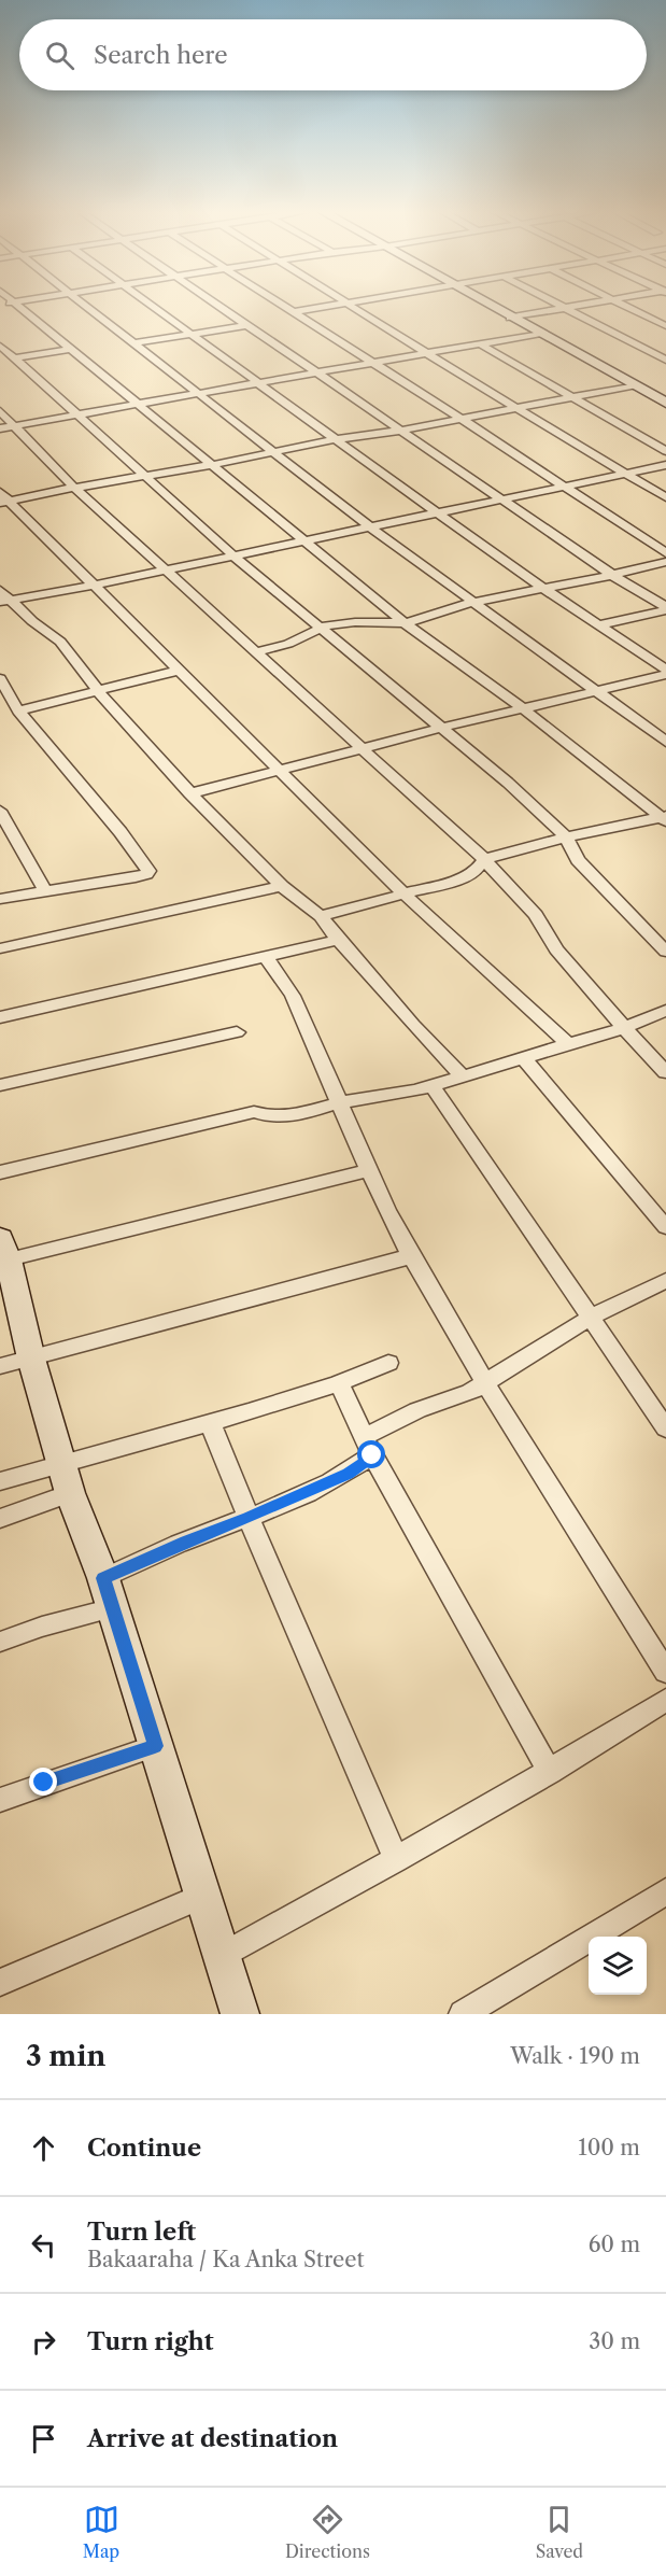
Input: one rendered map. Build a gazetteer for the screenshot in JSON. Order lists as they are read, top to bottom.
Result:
{
  "page": {
    "search": "Search here",
    "heading": ["3 min", "Walk · 190 m"],
    "list": [
      ["Continue", "100 m"],
      ["Turn left", "Bakaaraha / Ka Anka Street", "60 m"],
      ["Turn right", "30 m"],
      "Arrive at destination"
    ],
    "nav": ["Map", "Directions", "Saved"]
  }
}
